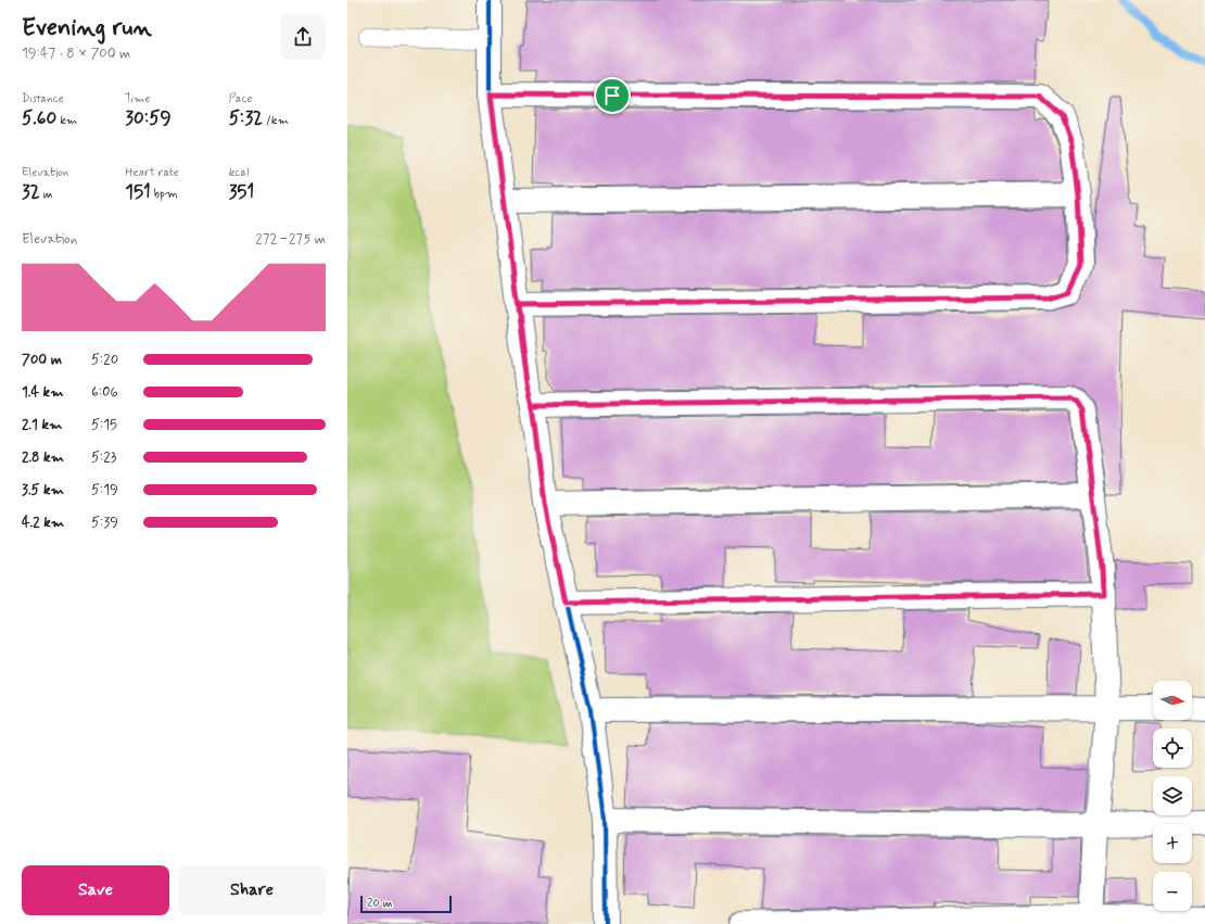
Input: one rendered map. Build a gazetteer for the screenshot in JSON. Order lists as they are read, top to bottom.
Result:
{
  "scale_bar": "20 m",
  "north": "right",
  "page": {
    "heading": ["Evening run", "19:47 · 8 × 700 m"],
    "stats": [
      ["Distance", "5.60 km"],
      ["Time", "30:59"],
      ["Pace", "5:32 /km"],
      ["Elevation", "32 m"],
      ["Heart rate", "151 bpm"],
      ["kcal", "351"]
    ],
    "chart": ["Elevation", "272–275 m"],
    "list": [
      {
        "name": "700 m",
        "note": "5:20"
      },
      {
        "name": "1.4 km",
        "note": "6:06"
      },
      {
        "name": "2.1 km",
        "note": "5:15"
      },
      {
        "name": "2.8 km",
        "note": "5:23"
      },
      {
        "name": "3.5 km",
        "note": "5:19"
      },
      {
        "name": "4.2 km",
        "note": "5:39"
      }
    ],
    "map_buttons": ["+", "−"],
    "buttons": ["Save", "Share"],
    "scale": "20 m"
  }
}
